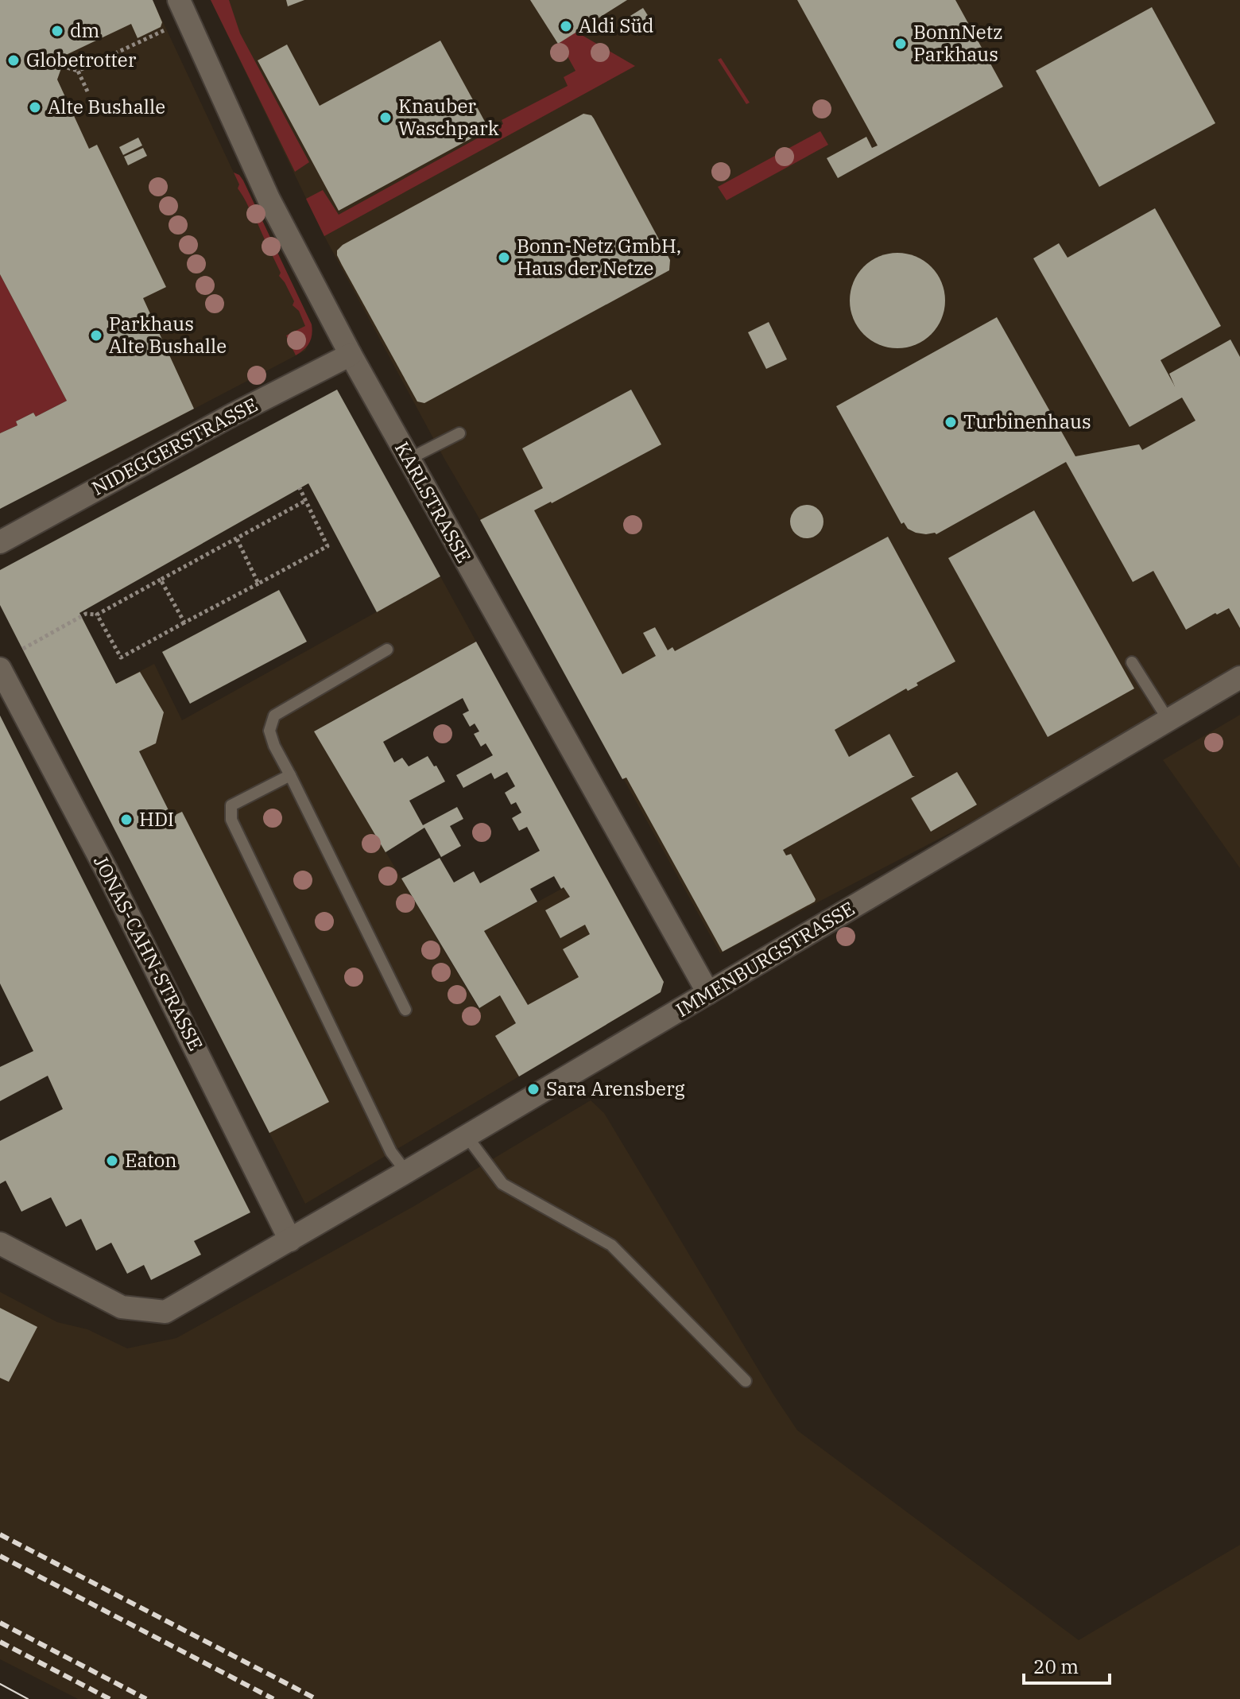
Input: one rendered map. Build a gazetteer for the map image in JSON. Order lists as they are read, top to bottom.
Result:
{
  "streets": {
    "street": [
      "NIDEGGERSTRASSE",
      "KARLSTRASSE",
      "JONAS-CAHN-STRASSE",
      "IMMENBURGSTRASSE"
    ]
  },
  "crossings": [
    ["NIDEGGERSTRASSE", "KARLSTRASSE"],
    ["KARLSTRASSE", "IMMENBURGSTRASSE"],
    ["JONAS-CAHN-STRASSE", "IMMENBURGSTRASSE"]
  ],
  "places": [
    "Aldi Süd",
    "dm",
    "BonnNetz Parkhaus",
    "Globetrotter",
    "Alte Bushalle",
    "Knauber Waschpark",
    "Bonn-Netz GmbH, Haus der Netze",
    "Parkhaus Alte Bushalle",
    "Turbinenhaus",
    "HDI",
    "Sara Arensberg",
    "Eaton"
  ],
  "scale_bar": "20 m"
}
